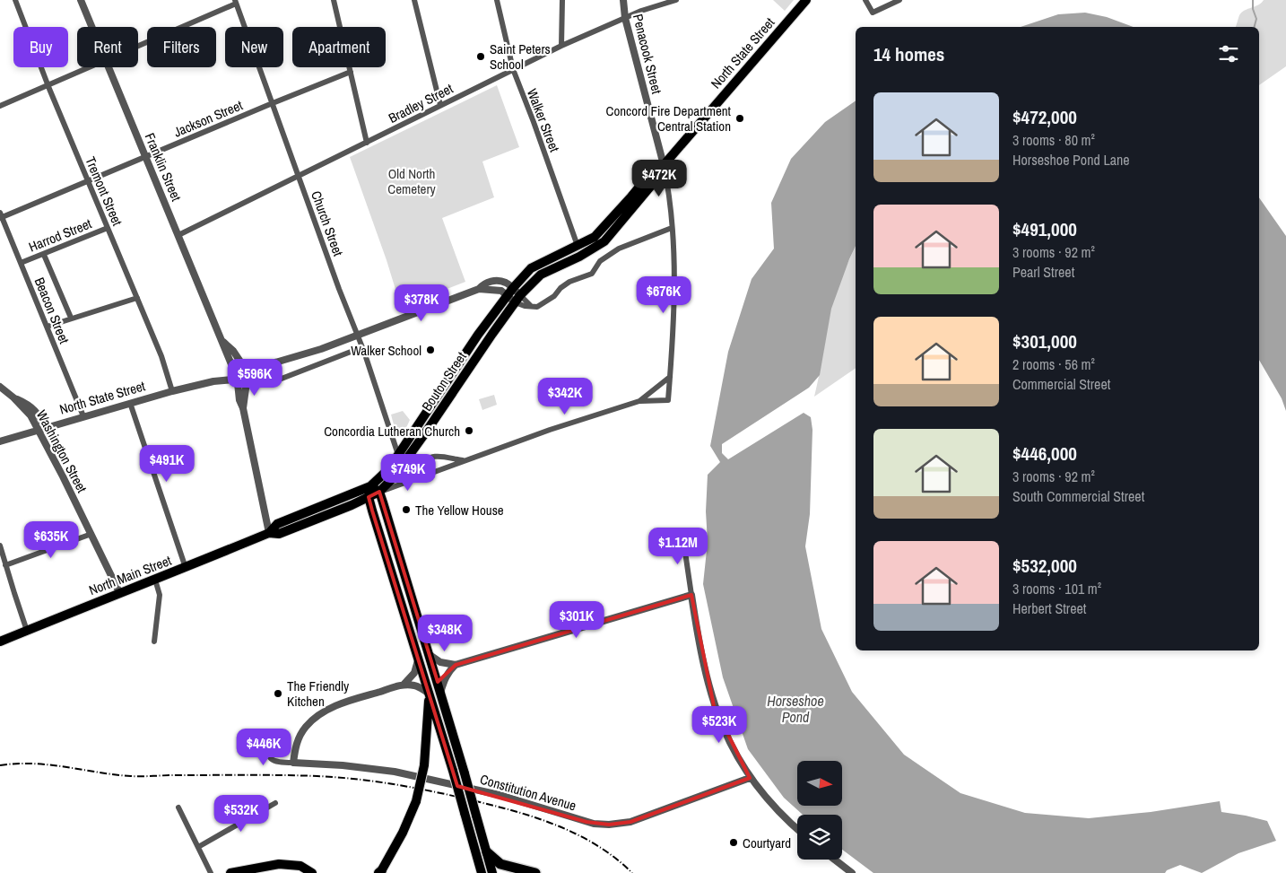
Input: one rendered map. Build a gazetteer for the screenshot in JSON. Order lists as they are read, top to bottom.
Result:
{
  "streets": {
    "main road": ["North State Street", "Bouton Street", "North Main Street"],
    "street": [
      "Penacook Street",
      "Bradley Street",
      "Jackson Street",
      "Walker Street",
      "Franklin Street",
      "Tremont Street",
      "Church Street",
      "Harrod Street",
      "Beacon Street",
      "Washington Street",
      "Constitution Avenue"
    ]
  },
  "crossings": [
    ["North State Street", "Penacook Street"],
    ["North State Street", "Walker Street"],
    ["North State Street", "Franklin Street"],
    ["North State Street", "Tremont Street"],
    ["North State Street", "Beacon Street"],
    ["North State Street", "Bouton Street"],
    ["North State Street", "Washington Street"],
    ["Penacook Street", "Bradley Street"],
    ["Bradley Street", "Walker Street"],
    ["Bradley Street", "Franklin Street"],
    ["Bradley Street", "Church Street"],
    ["Jackson Street", "Franklin Street"],
    ["Jackson Street", "Tremont Street"],
    ["Jackson Street", "Church Street"],
    ["Jackson Street", "Beacon Street"],
    ["Tremont Street", "Harrod Street"],
    ["Church Street", "Bouton Street"],
    ["Harrod Street", "Beacon Street"],
    ["Bouton Street", "North Main Street"],
    ["Washington Street", "North Main Street"]
  ],
  "water": ["Horseshoe Pond"],
  "parks": ["Old North Cemetery"],
  "places": [
    "Saint Peters School",
    "Concord Fire Department Central Station",
    "Walker School",
    "Concordia Lutheran Church",
    "The Yellow House",
    "The Friendly Kitchen",
    "Courtyard"
  ],
  "north": "right",
  "page": {
    "chip": [
      "Buy",
      "Rent",
      "Filters",
      "New",
      "Apartment"
    ],
    "heading": "14 homes",
    "list": [
      {
        "name": "$472,000",
        "note": "3 rooms · 80 m² · Horseshoe Pond Lane"
      },
      {
        "name": "$491,000",
        "note": "3 rooms · 92 m² · Pearl Street"
      },
      {
        "name": "$301,000",
        "note": "2 rooms · 56 m² · Commercial Street"
      },
      {
        "name": "$446,000",
        "note": "3 rooms · 92 m² · South Commercial Street"
      },
      {
        "name": "$532,000",
        "note": "3 rooms · 101 m² · Herbert Street"
      }
    ],
    "price": [
      "$472K",
      "$676K",
      "$378K",
      "$596K",
      "$342K",
      "$491K",
      "$749K",
      "$635K",
      "$1.12M",
      "$301K",
      "$348K",
      "$523K",
      "$446K",
      "$532K"
    ]
  }
}
